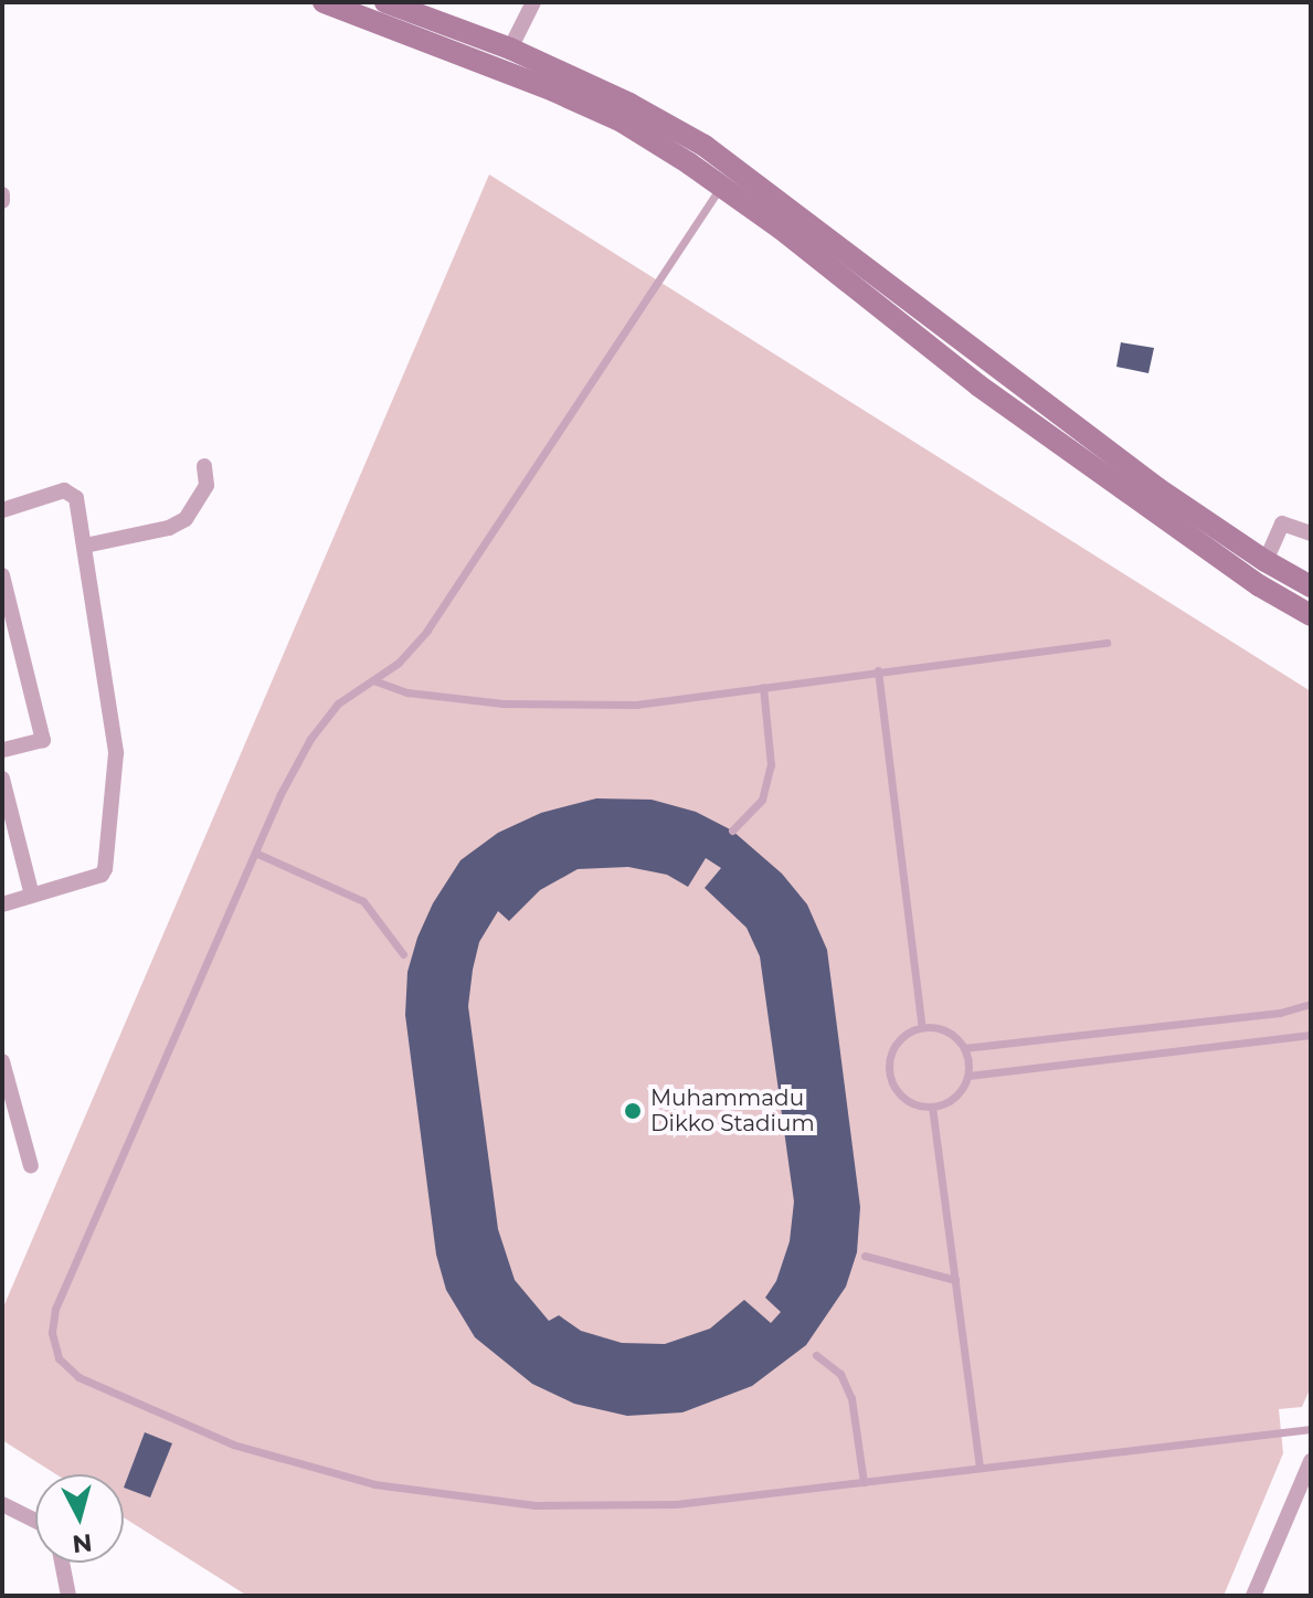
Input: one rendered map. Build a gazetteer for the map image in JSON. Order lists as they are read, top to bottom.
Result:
{
  "places": ["Muhammadu Dikko Stadium"],
  "north": "bottom"
}
